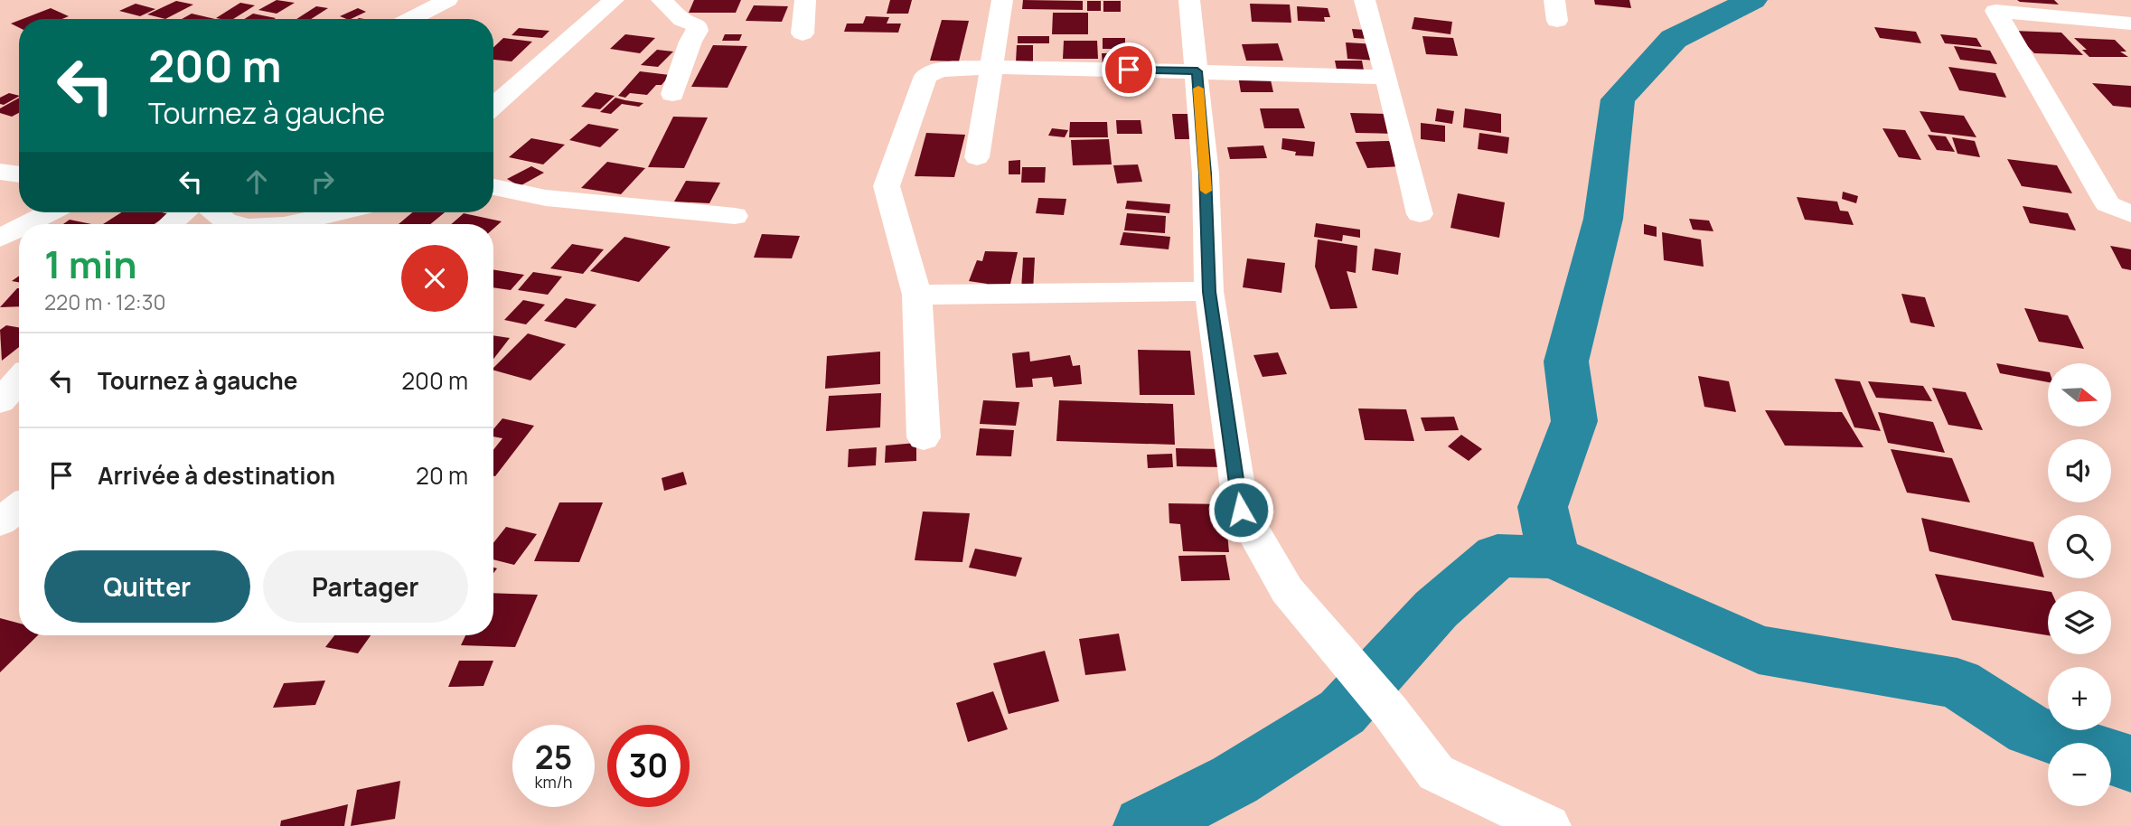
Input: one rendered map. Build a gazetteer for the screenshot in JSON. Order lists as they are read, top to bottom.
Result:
{
  "north": "right",
  "page": {
    "turn": ["200 m", "Tournez à gauche"],
    "heading": ["1 min", "220 m · 12:30"],
    "list": [
      {
        "name": "Tournez à gauche",
        "value": "200 m"
      },
      {
        "name": "Arrivée à destination",
        "value": "20 m"
      }
    ],
    "map_buttons": ["+", "−"],
    "buttons": ["Quitter", "Partager"],
    "speed": "25 km/h",
    "limit": "30"
  }
}
